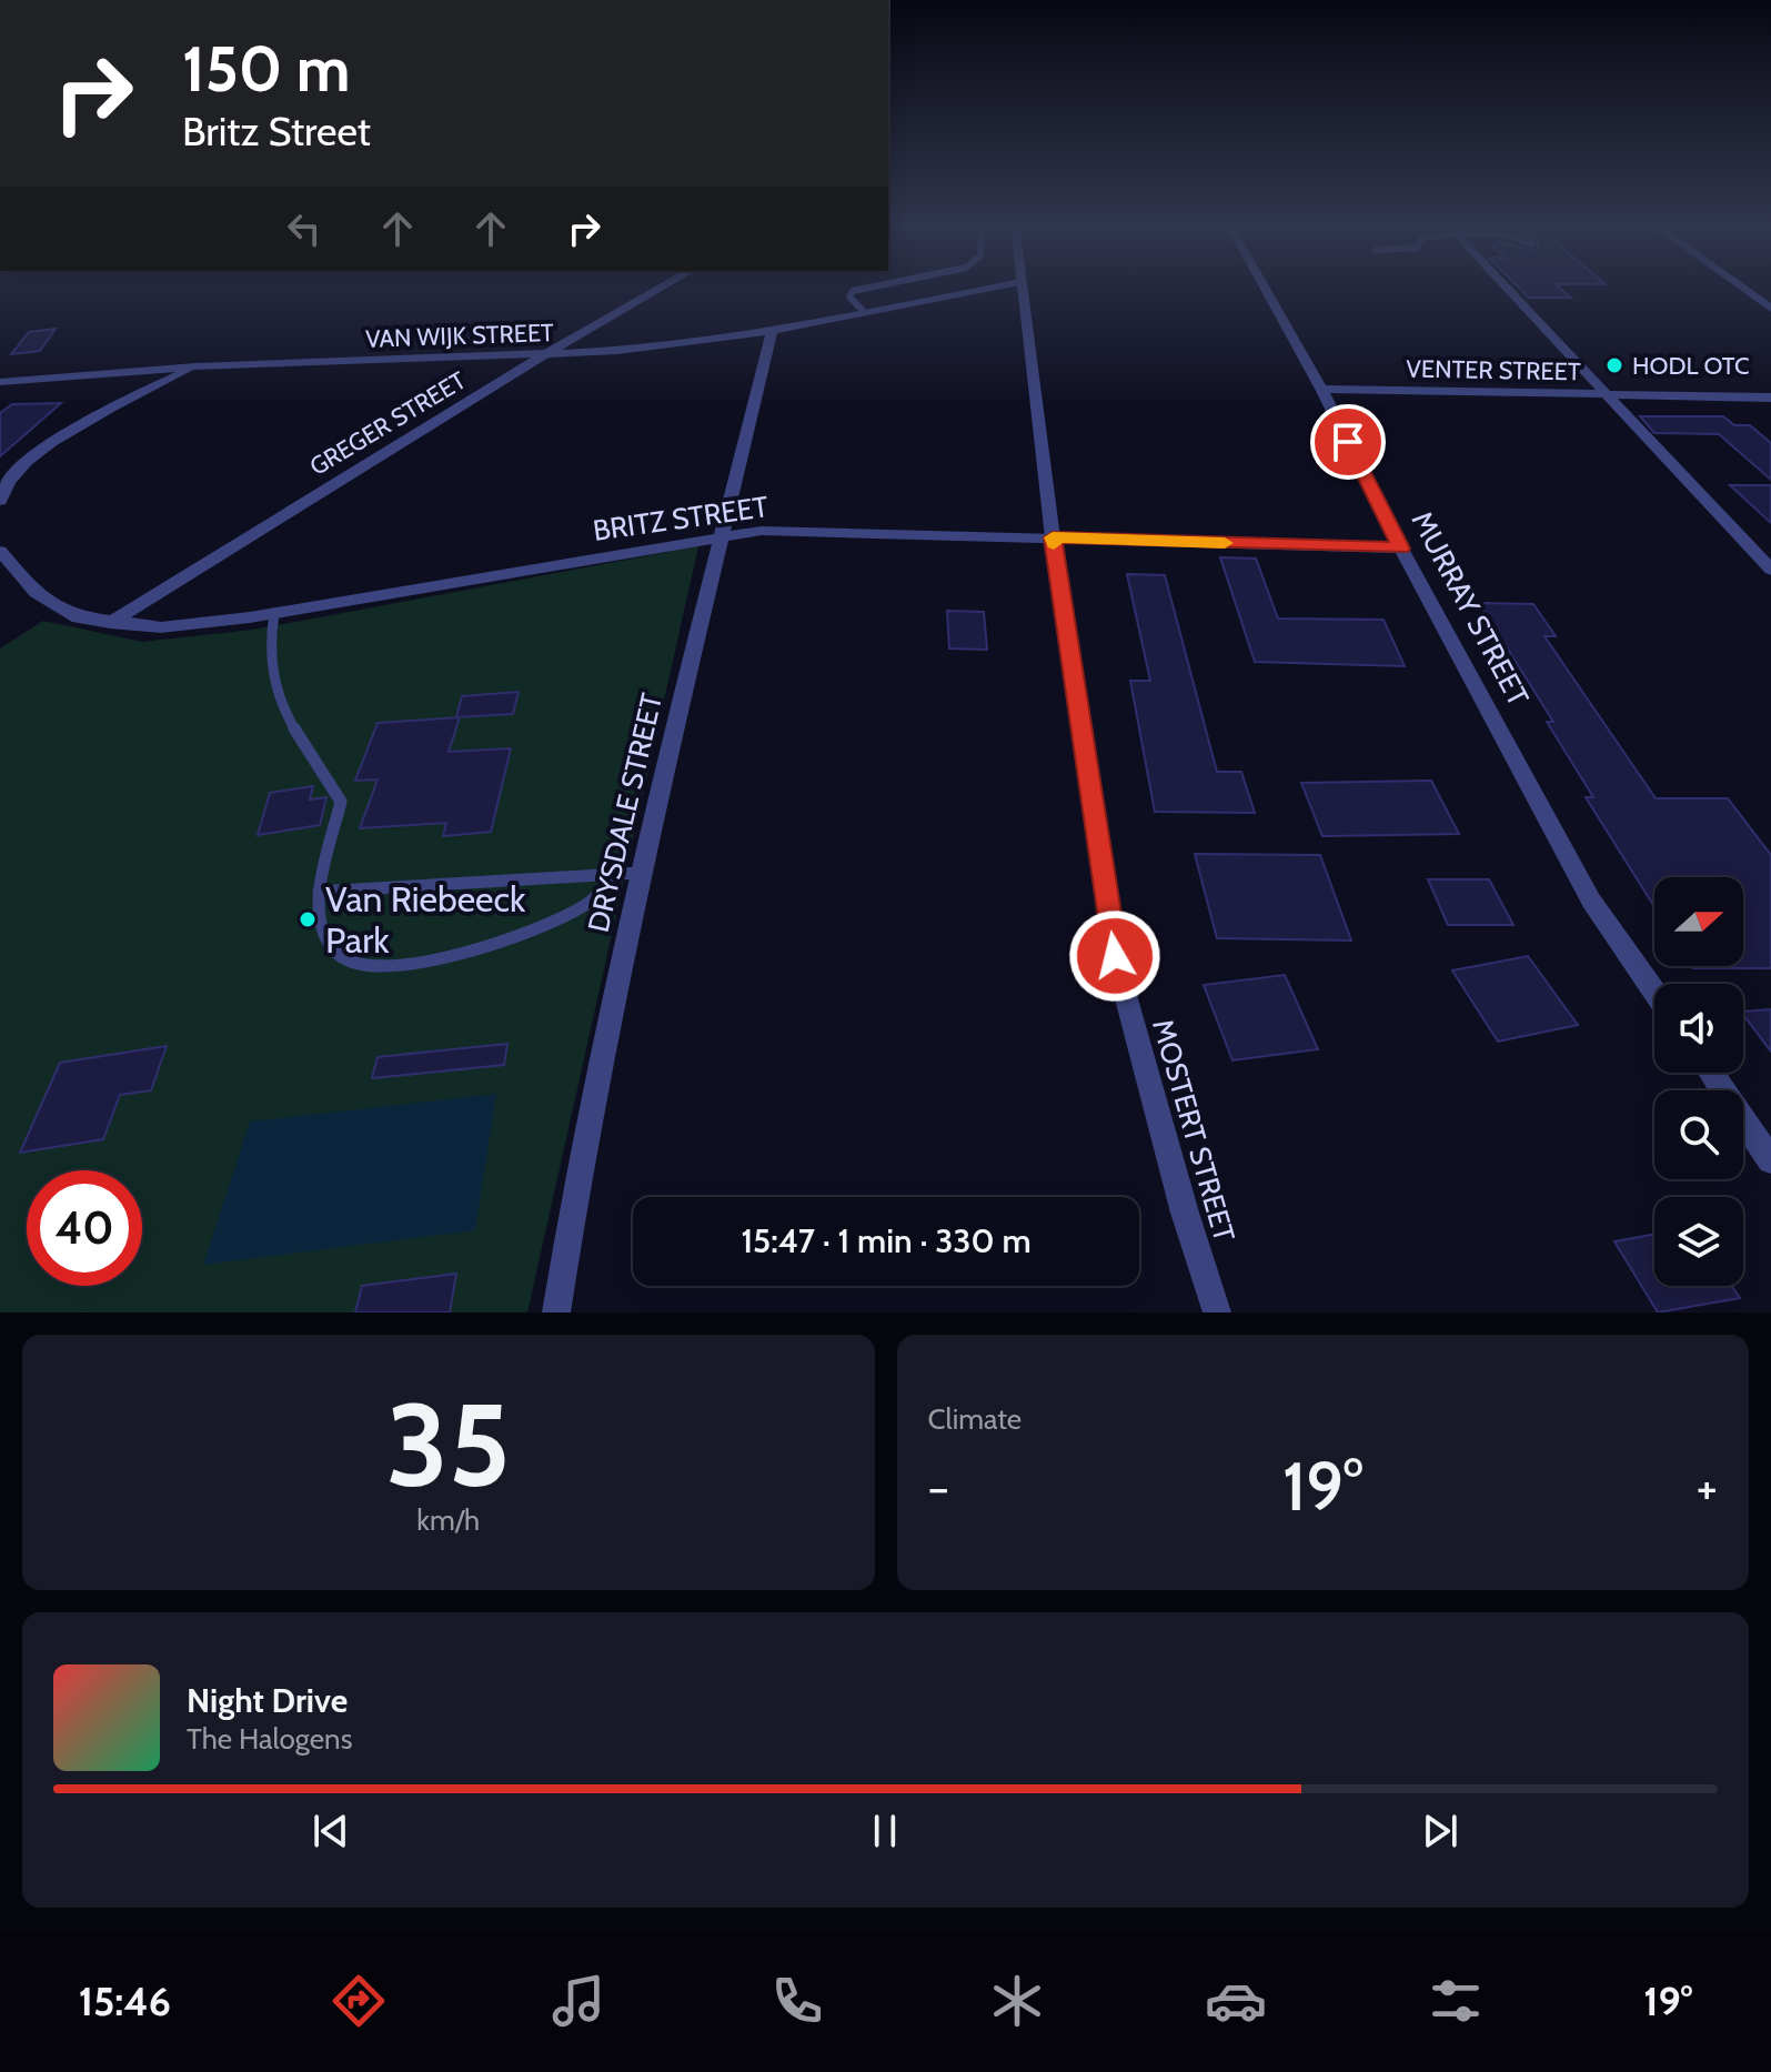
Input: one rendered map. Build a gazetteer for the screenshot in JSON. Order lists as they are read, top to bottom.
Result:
{
  "streets": {
    "street": [
      "VAN WIJK STREET",
      "VENTER STREET",
      "GREGER STREET",
      "BRITZ STREET",
      "MURRAY STREET",
      "DRYSDALE STREET",
      "MOSTERT STREET"
    ]
  },
  "crossings": [
    ["VAN WIJK STREET", "GREGER STREET"],
    ["VAN WIJK STREET", "DRYSDALE STREET"],
    ["VENTER STREET", "MURRAY STREET"],
    ["GREGER STREET", "BRITZ STREET"],
    ["BRITZ STREET", "MURRAY STREET"],
    ["BRITZ STREET", "DRYSDALE STREET"],
    ["BRITZ STREET", "MOSTERT STREET"]
  ],
  "places": ["HODL OTC", "Van Riebeeck Park"],
  "north": "right",
  "page": {
    "turn": ["150 m", "Britz Street"],
    "limit": "40",
    "trip": "15:47 · 1 min · 330 m",
    "tile": [
      ["35", "km/h"],
      "Climate"
    ],
    "heat": ["−", "19°", "+"],
    "song": ["Night Drive", "The Halogens"],
    "tabs": ["15:46", "19°"]
  }
}
